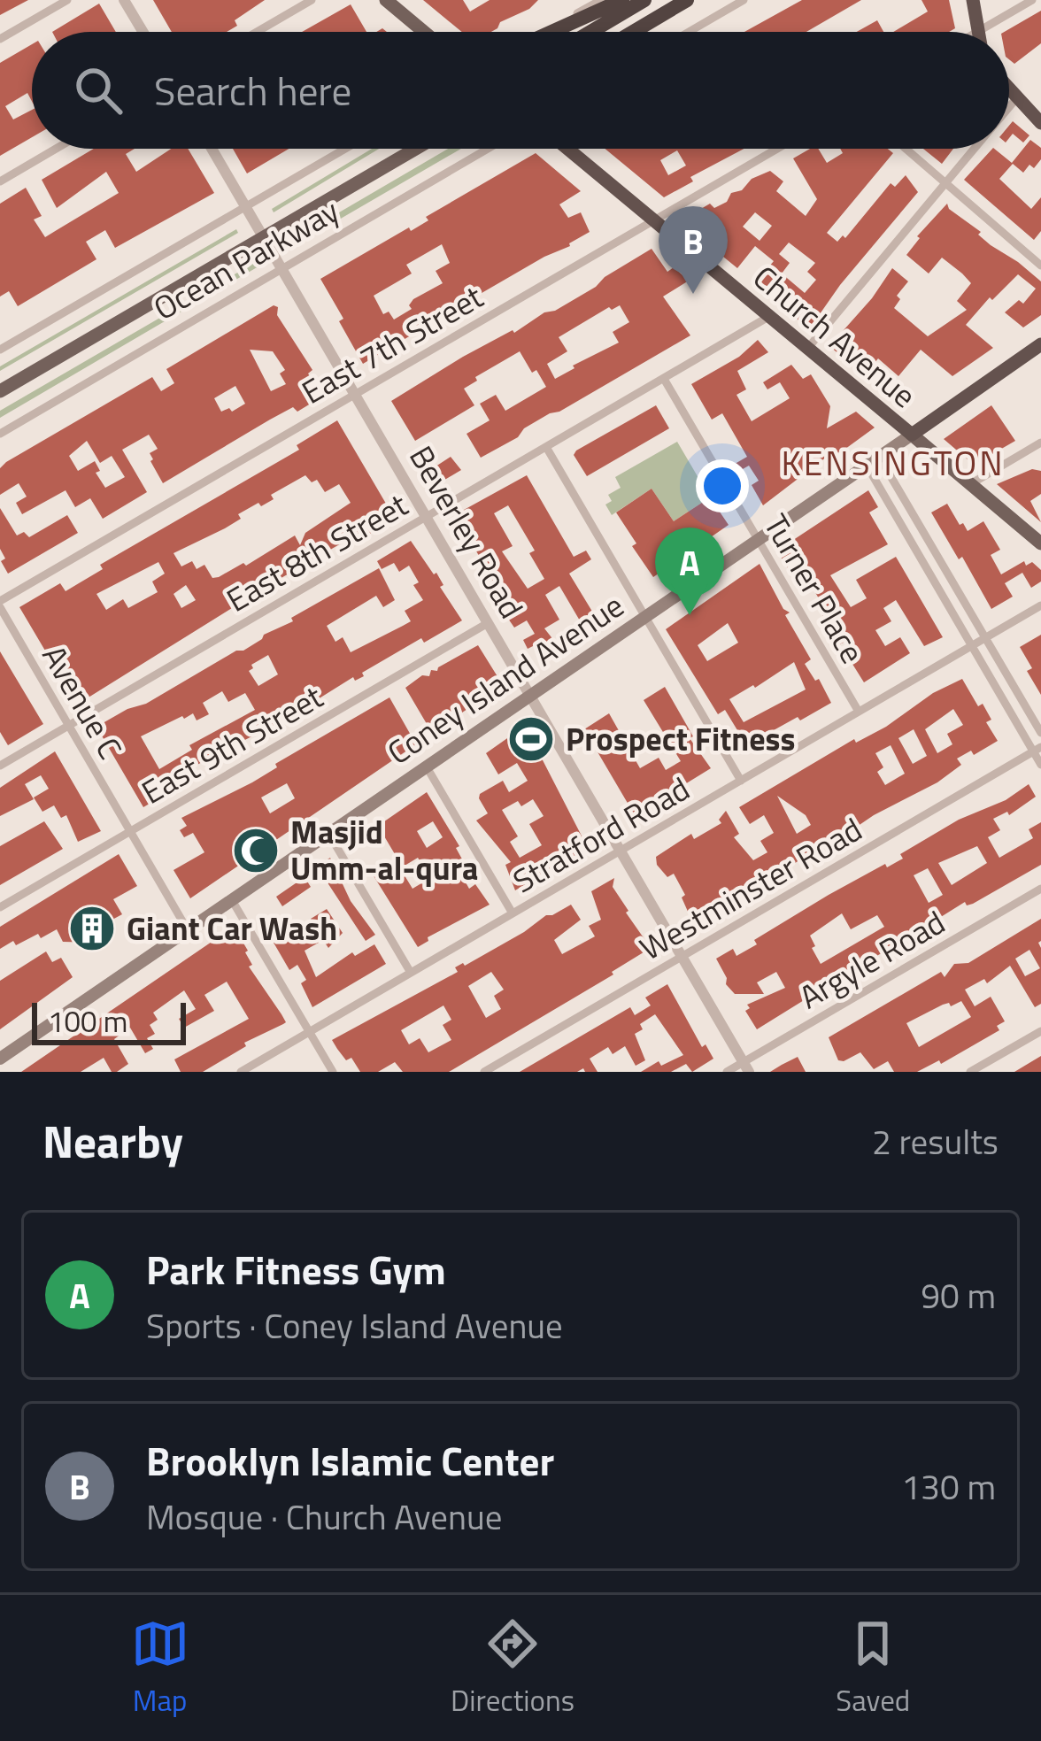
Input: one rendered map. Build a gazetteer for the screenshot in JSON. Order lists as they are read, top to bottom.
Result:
{
  "streets": {
    "highway": ["Church Avenue", "Coney Island Avenue"],
    "main road": ["Ocean Parkway"],
    "street": [
      "East 7th Street",
      "Beverley Road",
      "East 8th Street",
      "Turner Place",
      "Avenue C",
      "East 9th Street",
      "Stratford Road",
      "Westminster Road",
      "Argyle Road"
    ]
  },
  "crossings": [
    ["Ocean Parkway", "Beverley Road"],
    ["Church Avenue", "East 7th Street"],
    ["Church Avenue", "East 8th Street"],
    ["Church Avenue", "Coney Island Avenue"],
    ["East 7th Street", "Beverley Road"],
    ["East 7th Street", "Avenue C"],
    ["Beverley Road", "East 8th Street"],
    ["Beverley Road", "Coney Island Avenue"],
    ["Beverley Road", "East 9th Street"],
    ["Beverley Road", "Stratford Road"],
    ["Beverley Road", "Westminster Road"],
    ["Beverley Road", "Argyle Road"],
    ["East 8th Street", "Turner Place"],
    ["East 8th Street", "Avenue C"],
    ["Turner Place", "Coney Island Avenue"],
    ["Turner Place", "Stratford Road"],
    ["Coney Island Avenue", "Avenue C"],
    ["Avenue C", "East 9th Street"]
  ],
  "districts": ["KENSINGTON"],
  "places": {
    "sports": ["Prospect Fitness"],
    "mosque": ["Masjid Umm-al-qura"],
    "building": ["Giant Car Wash"]
  },
  "scale_bar": "100 m",
  "page": {
    "search": "Search here",
    "pins": ["B", "A"],
    "scale": "100 m",
    "heading": ["Nearby", "2 results"],
    "list": [
      {
        "mark": "A",
        "name": "Park Fitness Gym",
        "note": "Sports · Coney Island Avenue",
        "value": "90 m"
      },
      {
        "mark": "B",
        "name": "Brooklyn Islamic Center",
        "note": "Mosque · Church Avenue",
        "value": "130 m"
      }
    ],
    "nav": ["Map", "Directions", "Saved"]
  }
}
